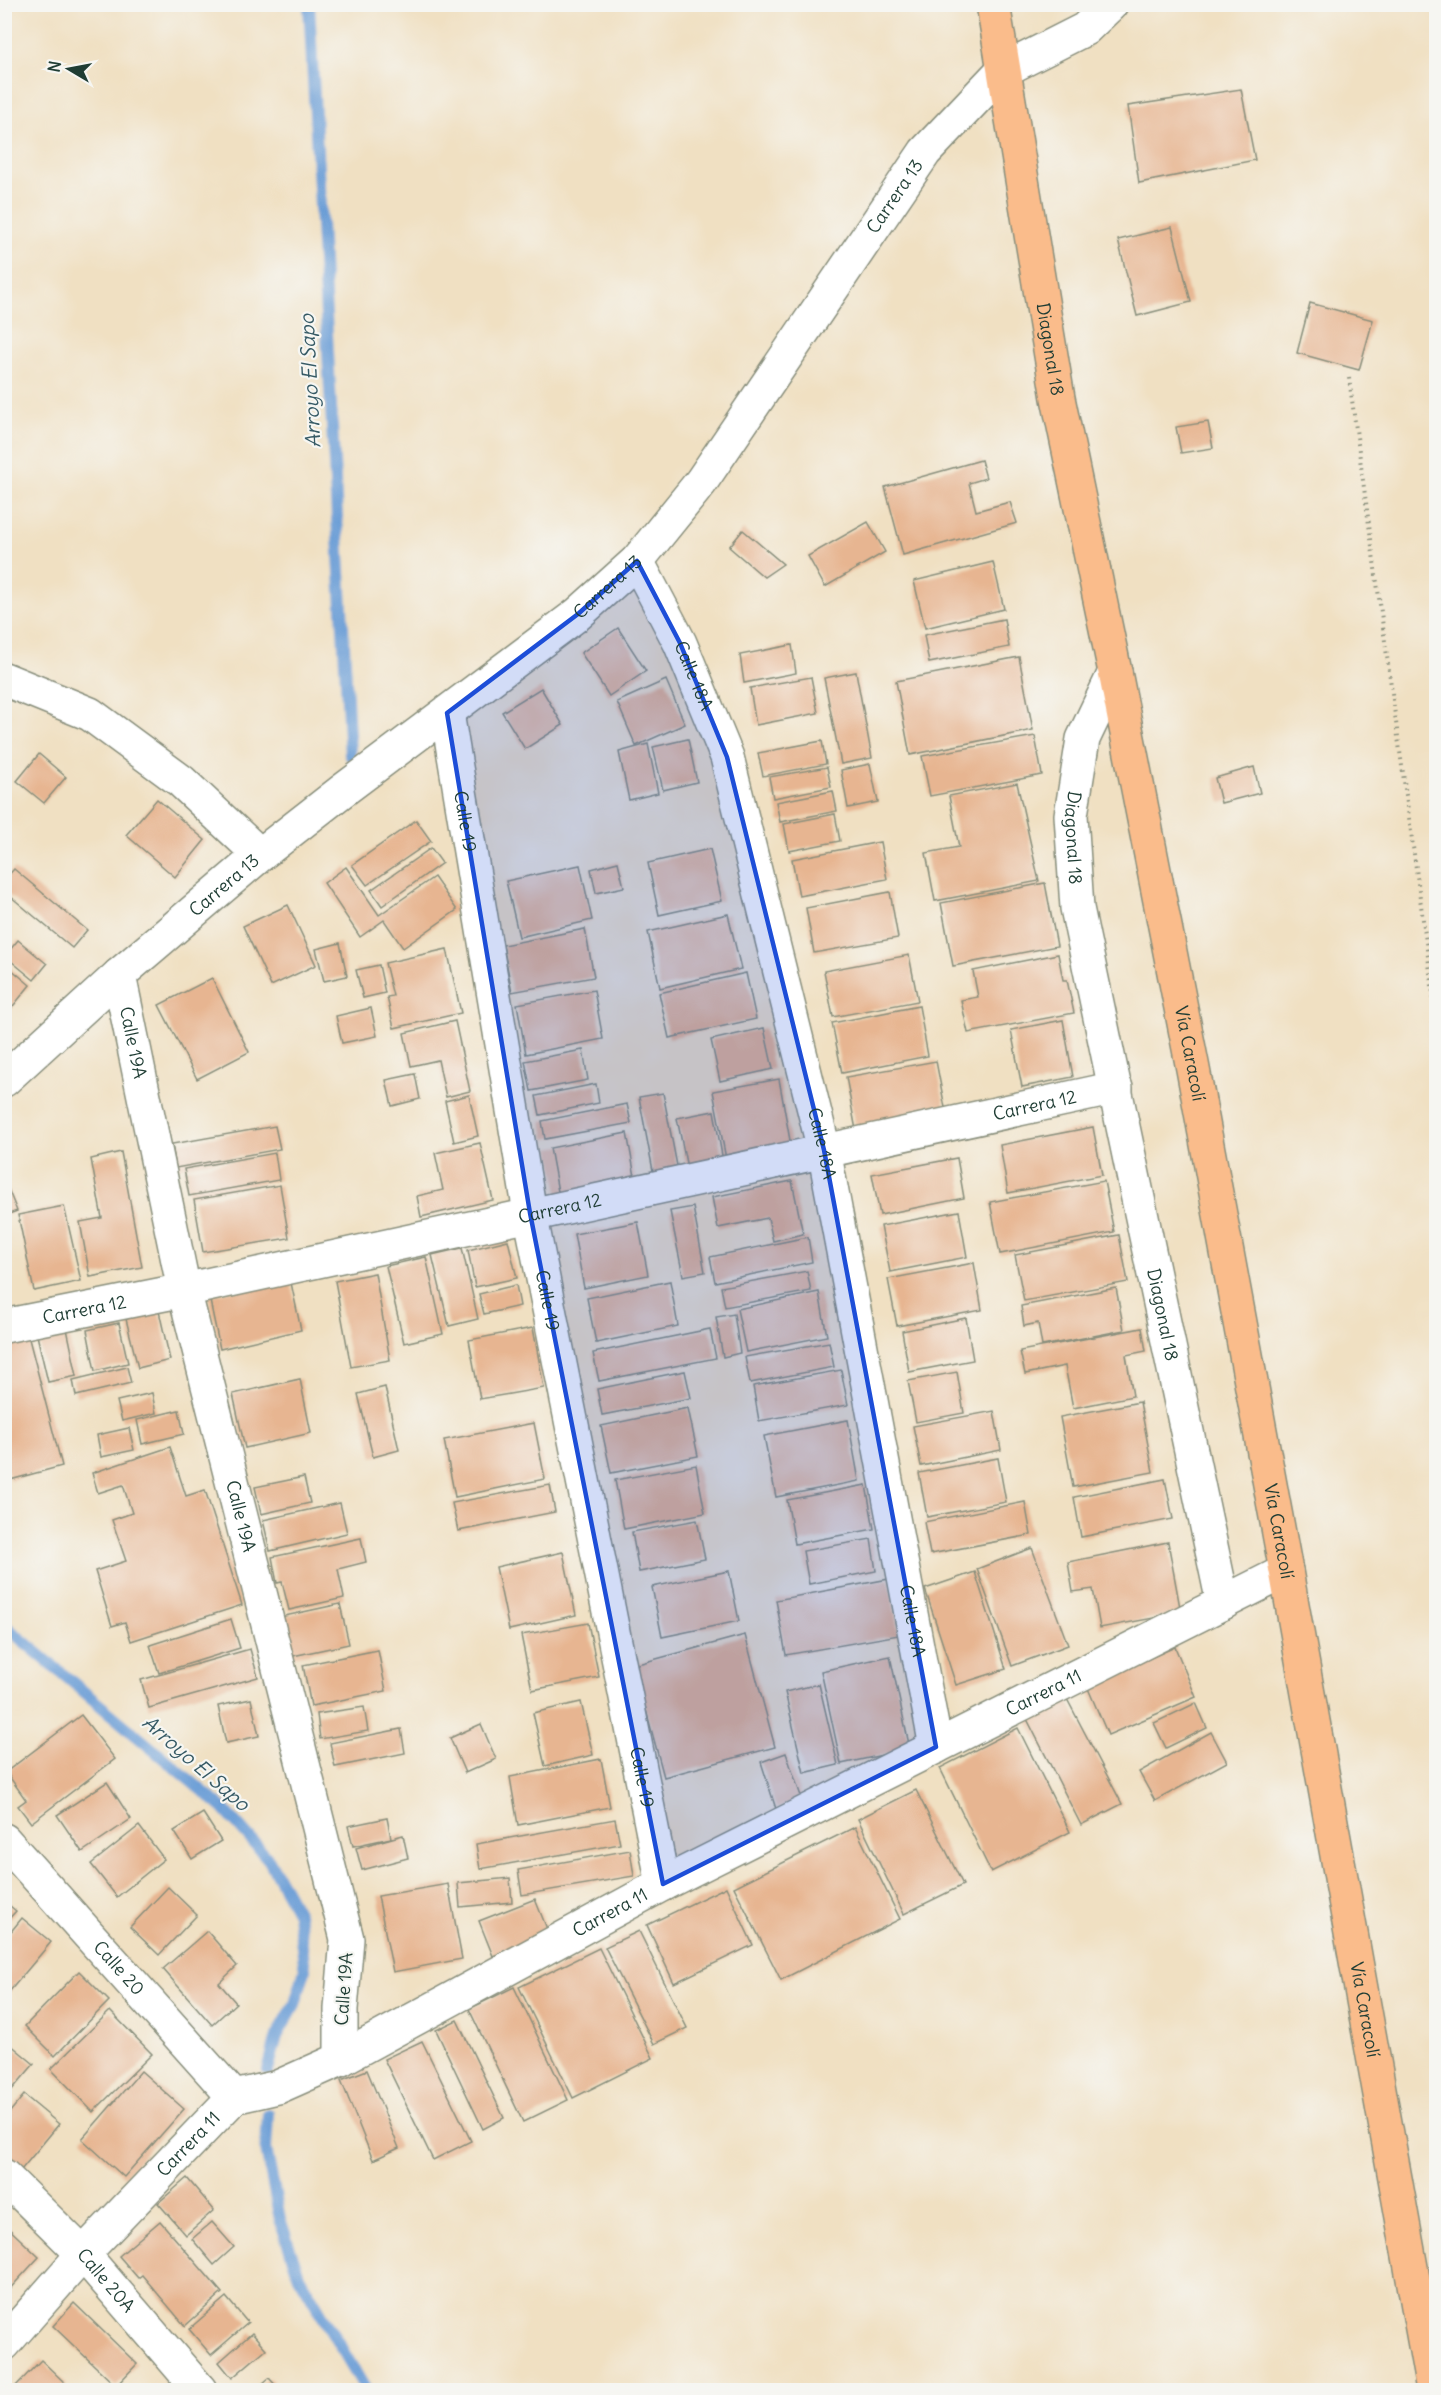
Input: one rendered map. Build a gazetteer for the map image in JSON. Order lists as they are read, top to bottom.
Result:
{
  "streets": {
    "main road": ["Diagonal 18", "Vía Caracolí"],
    "street": [
      "Carrera 13",
      "Calle 18A",
      "Calle 19",
      "Calle 19A",
      "Carrera 12",
      "Carrera 11",
      "Calle 20",
      "Calle 20A"
    ]
  },
  "crossings": [
    ["Carrera 13", "Diagonal 18"],
    ["Carrera 13", "Calle 18A"],
    ["Carrera 13", "Calle 19"],
    ["Carrera 13", "Calle 19A"],
    ["Diagonal 18", "Vía Caracolí"],
    ["Diagonal 18", "Carrera 12"],
    ["Diagonal 18", "Carrera 11"],
    ["Calle 18A", "Carrera 12"],
    ["Calle 18A", "Carrera 11"],
    ["Calle 19", "Carrera 12"],
    ["Calle 19", "Carrera 11"],
    ["Calle 19A", "Carrera 12"],
    ["Calle 19A", "Carrera 11"],
    ["Vía Caracolí", "Carrera 11"],
    ["Carrera 11", "Calle 20"],
    ["Carrera 11", "Calle 20A"]
  ],
  "water": ["Arroyo El Sapo"],
  "north": "left"
}
